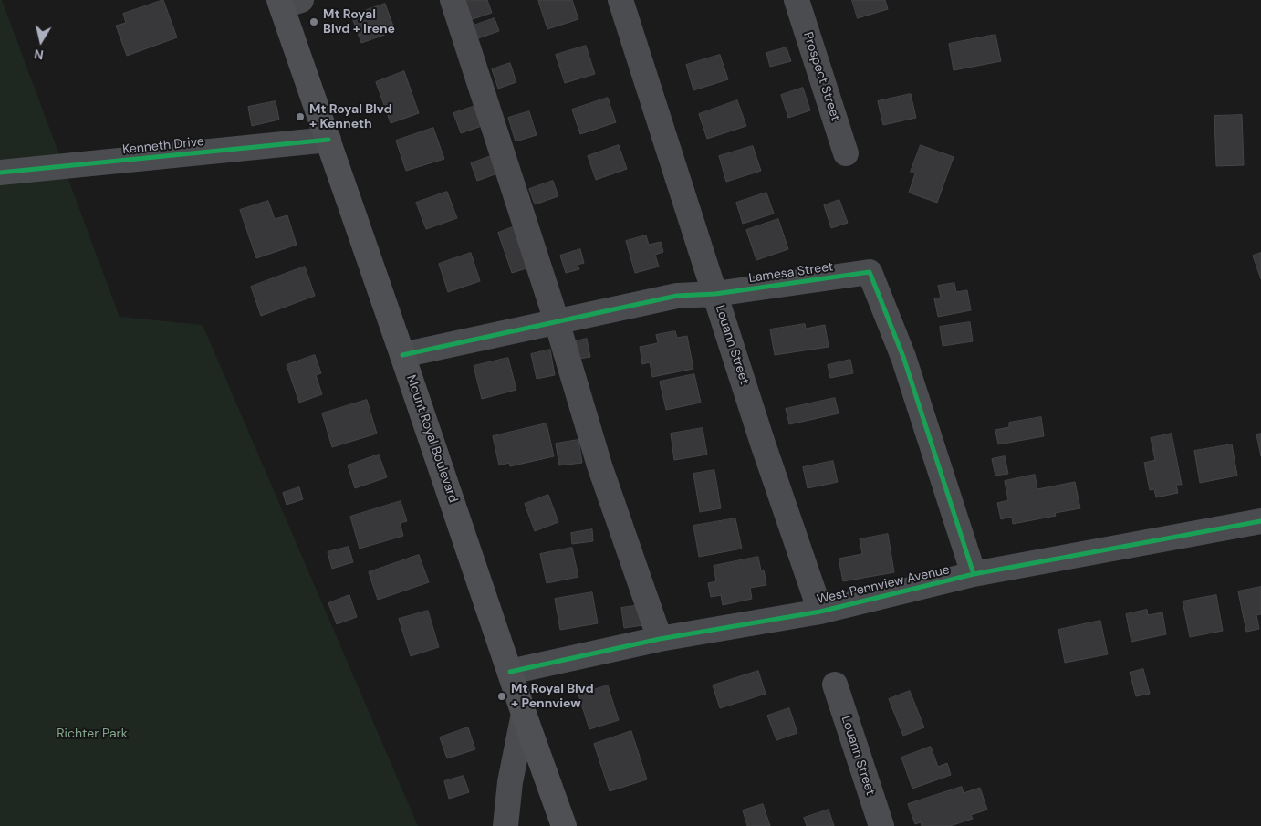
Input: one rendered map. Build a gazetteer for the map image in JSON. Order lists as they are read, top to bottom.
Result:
{
  "streets": {
    "main road": ["Mount Royal Boulevard"],
    "street": [
      "Prospect Street",
      "Kenneth Drive",
      "Lamesa Street",
      "Louann Street",
      "West Pennview Avenue"
    ]
  },
  "crossings": [
    ["Kenneth Drive", "Mount Royal Boulevard"],
    ["Lamesa Street", "Louann Street"],
    ["Lamesa Street", "Mount Royal Boulevard"],
    ["Lamesa Street", "West Pennview Avenue"],
    ["Louann Street", "West Pennview Avenue"],
    ["Mount Royal Boulevard", "West Pennview Avenue"]
  ],
  "parks": ["Richter Park"],
  "places": ["Mt Royal Blvd + Irene", "Mt Royal Blvd + Kenneth", "Mt Royal Blvd + Pennview"],
  "north": "bottom"
}
